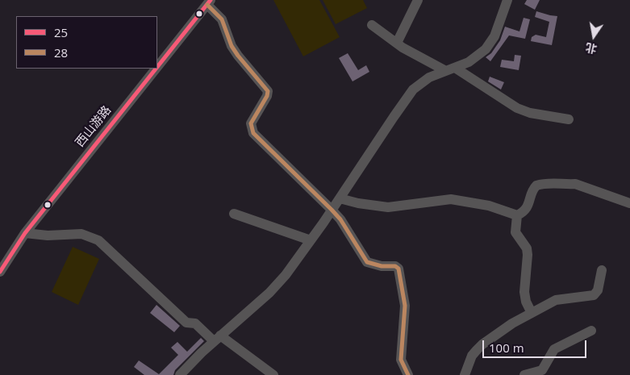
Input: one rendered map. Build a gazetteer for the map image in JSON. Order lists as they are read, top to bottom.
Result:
{
  "streets": {
    "street": ["西山游路"]
  },
  "lines": ["transit line 25", "transit line 28"],
  "legend": ["25", "28"],
  "scale_bar": "100 m",
  "north": "bottom"
}
